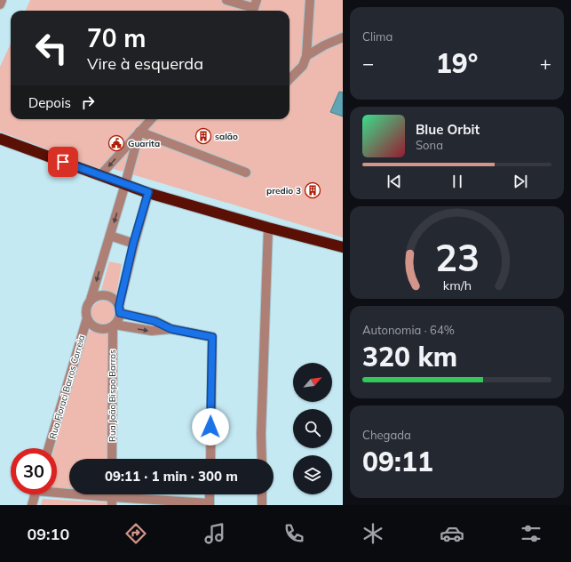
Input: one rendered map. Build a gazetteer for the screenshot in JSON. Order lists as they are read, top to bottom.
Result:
{
  "streets": {
    "street": ["Rua Floraci Barros Correia", "Rua João Bispo Barros"]
  },
  "crossings": [
    ["Rua Floraci Barros Correia", "Rua João Bispo Barros"]
  ],
  "places": {
    "building": ["salão", "predio 3"],
    "public building": ["Guarita"]
  },
  "north": "top right",
  "page": {
    "tile": [
      "Clima",
      ["Autonomia · 64%", "320 km"],
      ["Chegada", "09:11"]
    ],
    "turn": ["70 m", "Vire à esquerda"],
    "heat": ["−", "19°", "+"],
    "then": "Depois",
    "song": ["Blue Orbit", "Sona"],
    "limit": "30",
    "trip": "09:11 · 1 min · 300 m",
    "tabs": "09:10",
    "gauge": ["23", "km/h"]
  }
}
